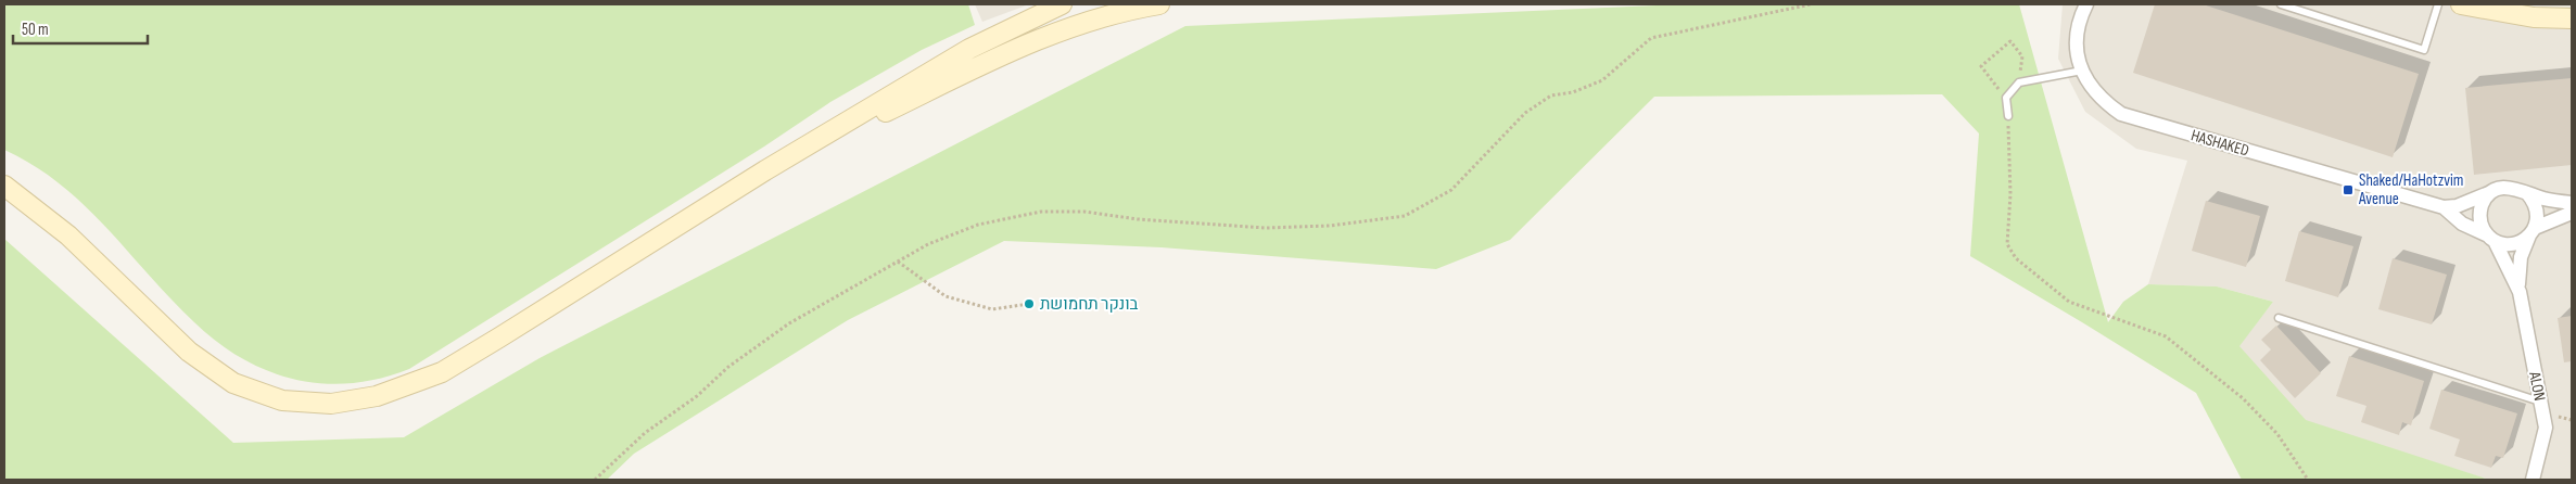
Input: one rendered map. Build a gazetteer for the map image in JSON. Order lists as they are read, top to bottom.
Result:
{
  "streets": {
    "street": ["HASHAKED", "ALON"]
  },
  "crossings": [
    ["HASHAKED", "ALON"]
  ],
  "places": {
    "transit": ["Shaked/HaHotzvim Avenue"],
    "other": ["בונקר תחמושת"]
  },
  "scale_bar": "50 m"
}
